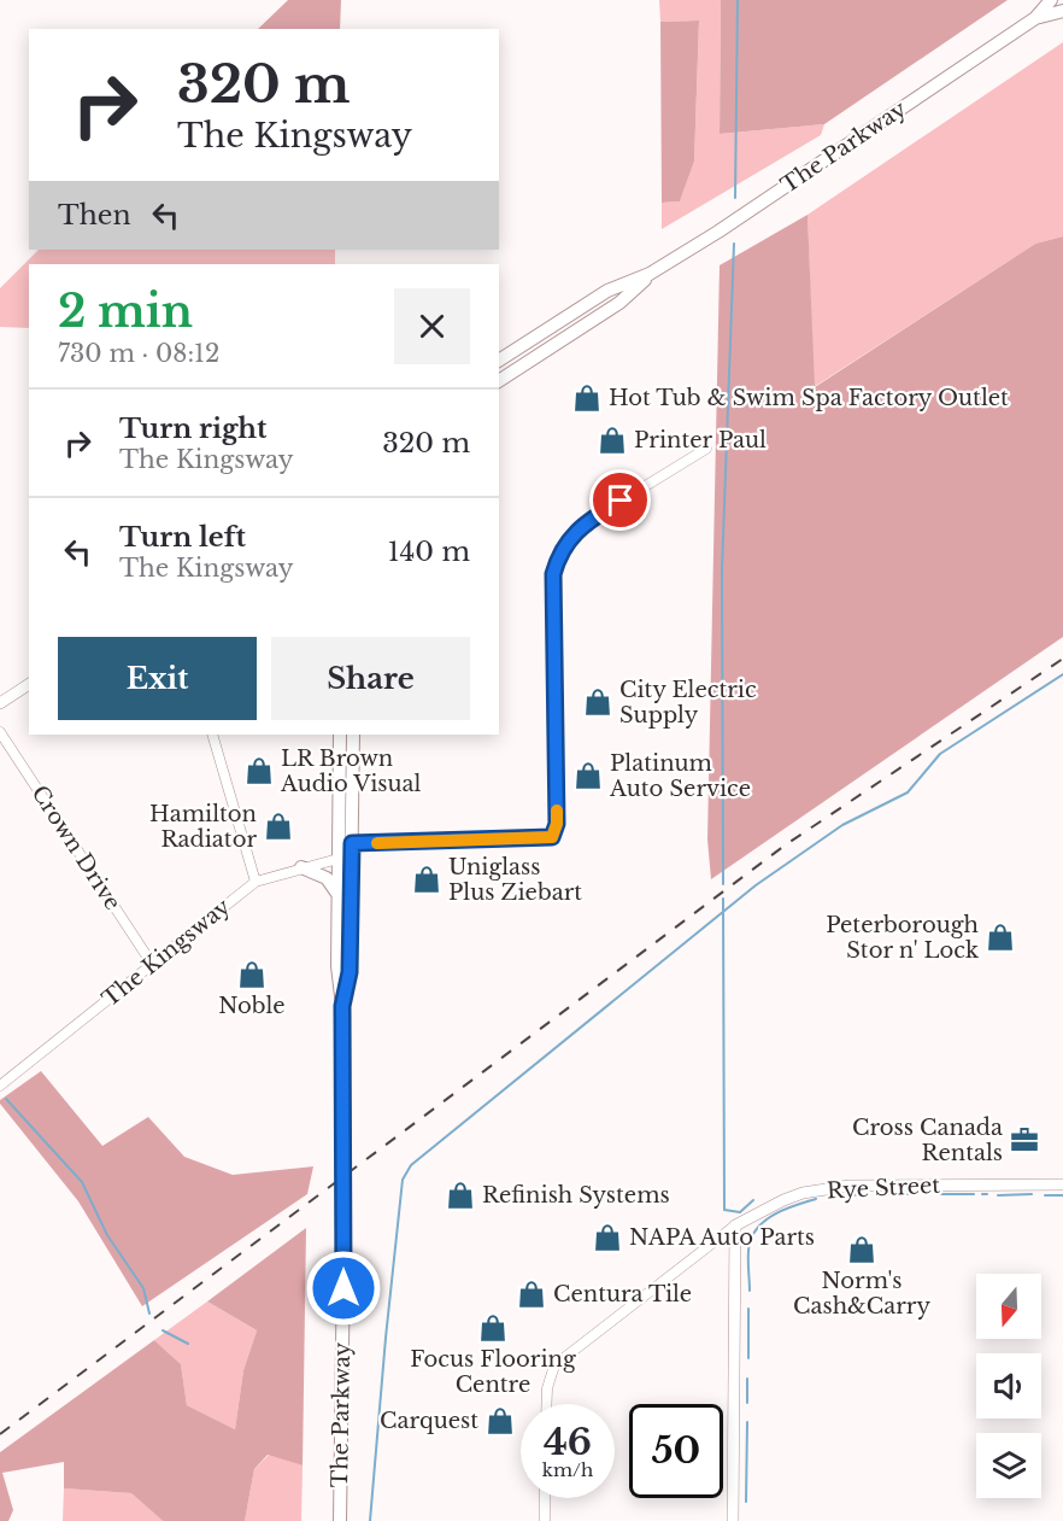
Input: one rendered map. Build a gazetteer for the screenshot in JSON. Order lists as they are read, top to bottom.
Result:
{
  "streets": {
    "main road": ["The Parkway"],
    "street": ["Crown Drive", "The Kingsway", "Rye Street"]
  },
  "crossings": [
    ["The Parkway", "The Kingsway"],
    ["Crown Drive", "The Kingsway"]
  ],
  "places": {
    "shop": [
      "Hot Tub & Swim Spa Factory Outlet",
      "Printer Paul",
      "City Electric Supply",
      "LR Brown Audio Visual",
      "Platinum Auto Service",
      "Hamilton Radiator",
      "Uniglass Plus Ziebart",
      "Peterborough Stor n' Lock",
      "Noble",
      "Refinish Systems",
      "NAPA Auto Parts",
      "Norm's Cash&Carry",
      "Centura Tile",
      "Focus Flooring Centre",
      "Carquest"
    ],
    "office": ["Cross Canada Rentals"]
  },
  "north": "bottom",
  "page": {
    "turn": ["320 m", "The Kingsway"],
    "then": "Then",
    "heading": ["2 min", "730 m · 08:12"],
    "list": [
      {
        "name": "Turn right",
        "note": "The Kingsway",
        "value": "320 m"
      },
      {
        "name": "Turn left",
        "note": "The Kingsway",
        "value": "140 m"
      }
    ],
    "buttons": ["Exit", "Share"],
    "speed": "46 km/h",
    "limit": "50"
  }
}
